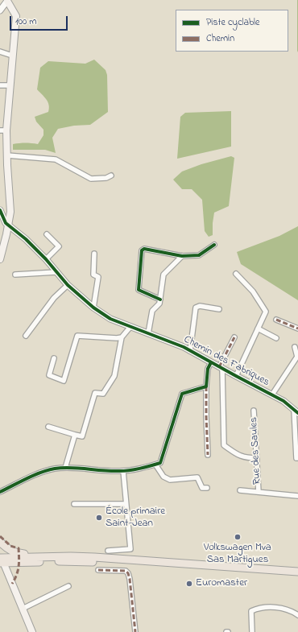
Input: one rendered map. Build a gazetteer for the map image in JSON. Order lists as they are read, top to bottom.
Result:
{
  "streets": {
    "street": ["Chemin des Fabriques", "Rue des Saules"]
  },
  "places": ["École primaire Saint-Jean", "Volkswagen Mva Sas Martigues", "Euromaster"],
  "legend": ["Piste cyclable", "Chemin"],
  "scale_bar": "100 m"
}
